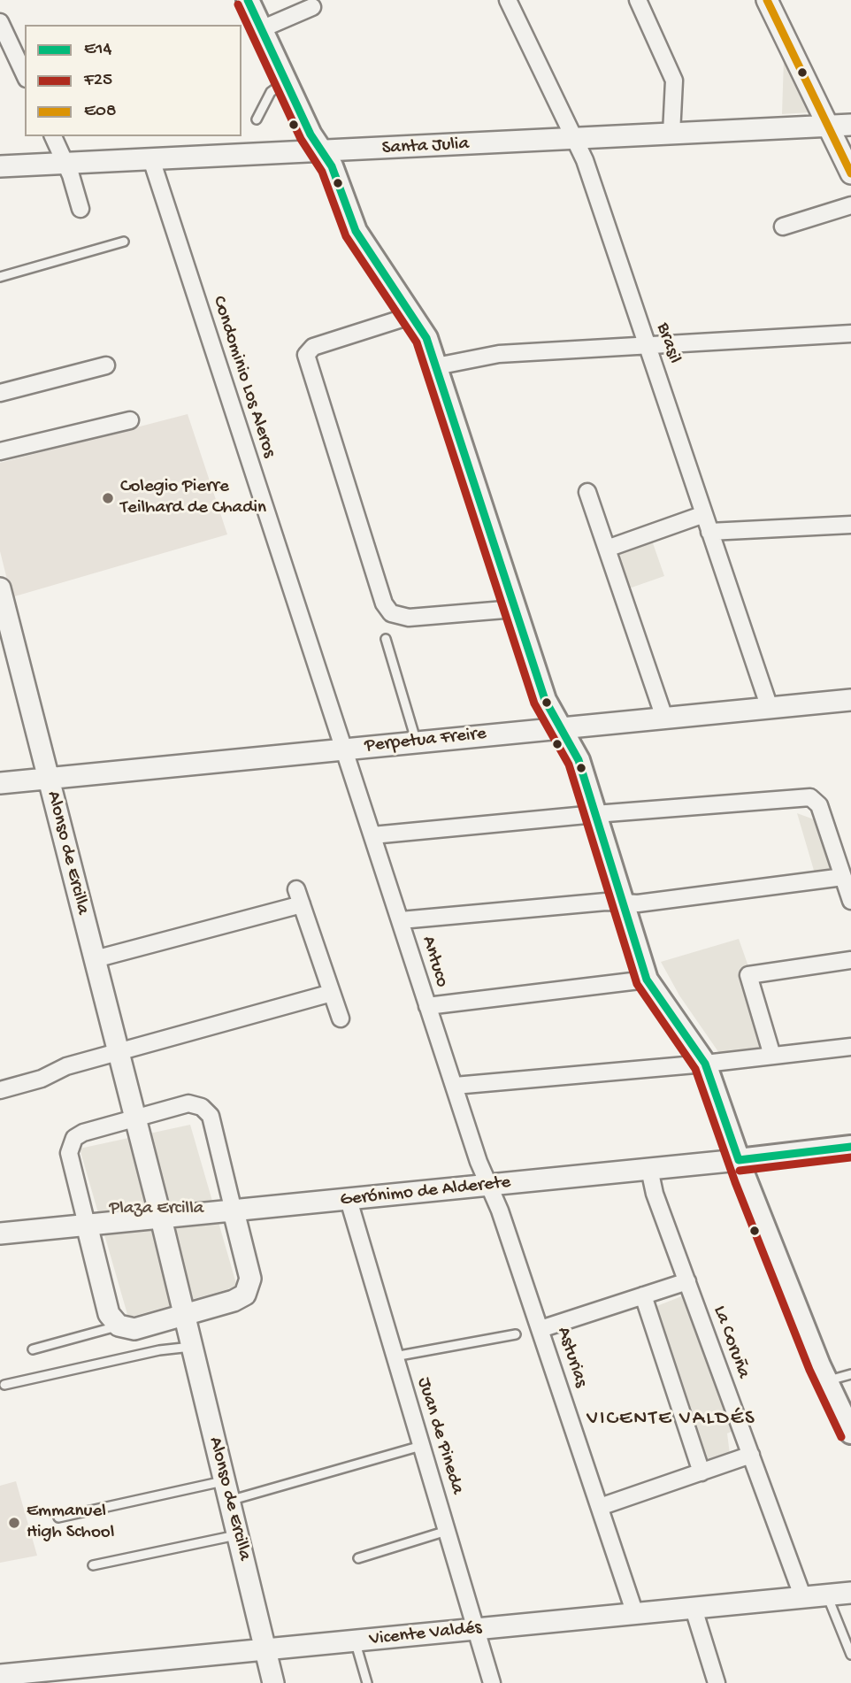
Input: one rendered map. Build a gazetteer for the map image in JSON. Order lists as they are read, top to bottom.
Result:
{
  "streets": {
    "main road": ["Gerónimo de Alderete"],
    "street": [
      "Santa Julia",
      "Brasil",
      "Condominio Los Aleros",
      "Perpetua Freire",
      "Alonso de Ercilla",
      "Antuco",
      "La Coruña",
      "Asturias",
      "Juan de Pineda",
      "Vicente Valdés"
    ]
  },
  "crossings": [
    ["Santa Julia", "Brasil"],
    ["Santa Julia", "Condominio Los Aleros"],
    ["Brasil", "Perpetua Freire"],
    ["Condominio Los Aleros", "Perpetua Freire"],
    ["Condominio Los Aleros", "Antuco"],
    ["Perpetua Freire", "Alonso de Ercilla"],
    ["Perpetua Freire", "Antuco"],
    ["Alonso de Ercilla", "Gerónimo de Alderete"],
    ["Alonso de Ercilla", "Vicente Valdés"],
    ["Antuco", "Gerónimo de Alderete"],
    ["Antuco", "Asturias"],
    ["Gerónimo de Alderete", "La Coruña"],
    ["Gerónimo de Alderete", "Asturias"],
    ["Gerónimo de Alderete", "Juan de Pineda"],
    ["La Coruña", "Vicente Valdés"],
    ["Asturias", "Vicente Valdés"],
    ["Juan de Pineda", "Vicente Valdés"]
  ],
  "districts": ["VICENTE VALDÉS"],
  "parks": ["Plaza Ercilla"],
  "places": ["Colegio Pierre Teilhard de Chadin", "Emmanuel High School"],
  "lines": ["transit line E14", "transit line E08", "transit line F25"],
  "legend": ["E14", "F25", "E08"]
}
